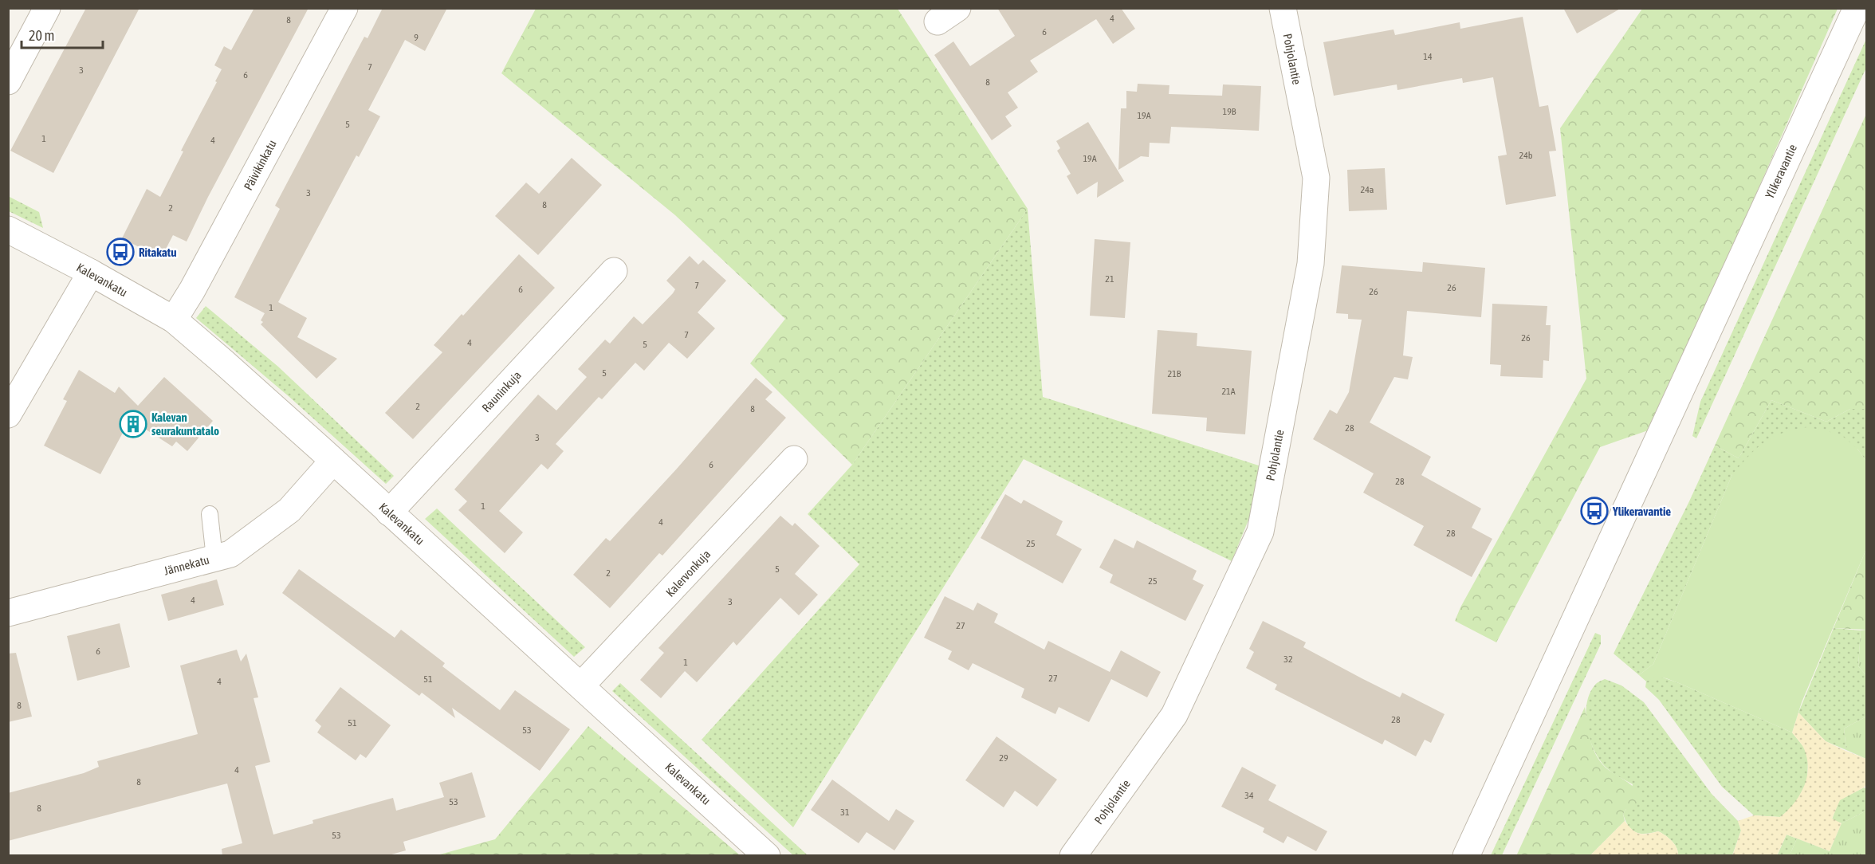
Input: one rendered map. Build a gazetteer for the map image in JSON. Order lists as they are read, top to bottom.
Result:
{
  "streets": {
    "street": [
      "Pohjolantie",
      "Päivikinkatu",
      "Ylikeravantie",
      "Kalevankatu",
      "Rauninkuja",
      "Jännekatu",
      "Kalervonkuja"
    ]
  },
  "crossings": [
    ["Päivikinkatu", "Kalevankatu"],
    ["Kalevankatu", "Rauninkuja"],
    ["Kalevankatu", "Jännekatu"],
    ["Kalevankatu", "Kalervonkuja"]
  ],
  "places": {
    "bus stop": ["Ritakatu", "Ylikeravantie"],
    "building": ["Kalevan seurakuntatalo"]
  },
  "house_numbers": [
    "4",
    "8",
    "6",
    "9",
    "14",
    "7",
    "3",
    "6",
    "8",
    "19B",
    "19A",
    "5",
    "1",
    "4",
    "24b",
    "19A",
    "24a",
    "3",
    "8",
    "2",
    "21",
    "7",
    "26",
    "6",
    "26",
    "1",
    "7",
    "26",
    "4",
    "5",
    "5",
    "21B",
    "21A",
    "2",
    "8",
    "28",
    "3",
    "6",
    "28",
    "1",
    "4",
    "28",
    "25",
    "5",
    "2",
    "25",
    "4",
    "3",
    "27",
    "6",
    "32",
    "1",
    "27",
    "51",
    "4",
    "8",
    "28",
    "51",
    "53",
    "29",
    "4",
    "8",
    "34",
    "53",
    "8",
    "31",
    "53"
  ],
  "scale_bar": "20 m"
}
